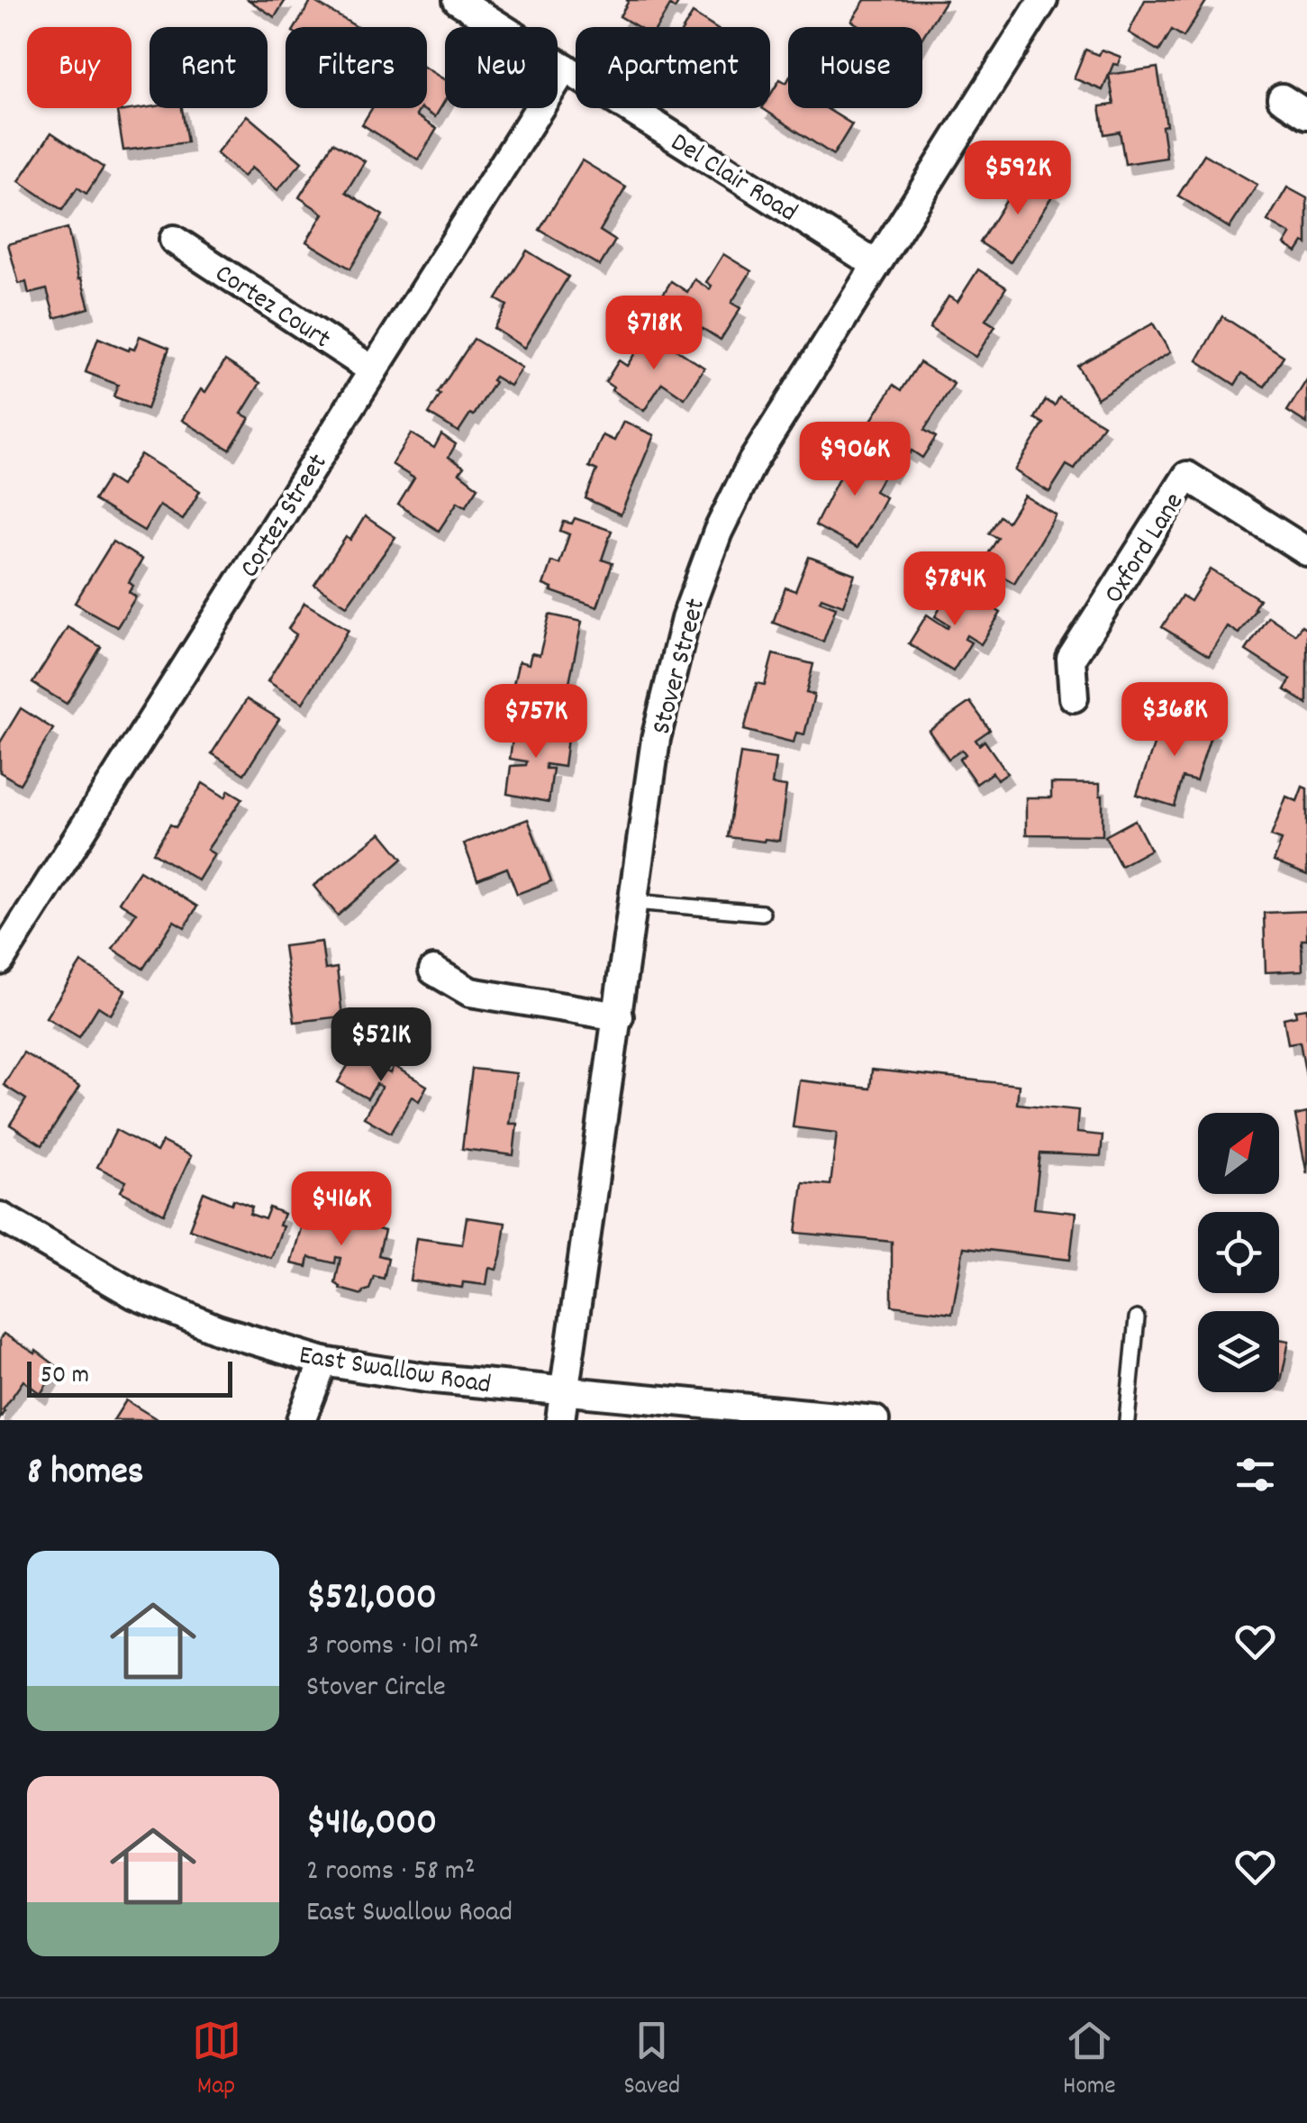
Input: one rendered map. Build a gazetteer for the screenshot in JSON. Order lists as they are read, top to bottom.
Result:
{
  "streets": {
    "street": [
      "Del Clair Road",
      "Cortez Court",
      "Cortez Street",
      "Oxford Lane",
      "Stover Street",
      "East Swallow Road"
    ]
  },
  "crossings": [
    ["Del Clair Road", "Cortez Street"],
    ["Del Clair Road", "Stover Street"],
    ["Cortez Court", "Cortez Street"],
    ["Stover Street", "East Swallow Road"]
  ],
  "scale_bar": "50 m",
  "north": "top right",
  "page": {
    "chip": [
      "Buy",
      "Rent",
      "Filters",
      "New",
      "Apartment",
      "House"
    ],
    "price": [
      "$592K",
      "$718K",
      "$906K",
      "$784K",
      "$368K",
      "$757K",
      "$521K",
      "$416K"
    ],
    "scale": "50 m",
    "heading": "8 homes",
    "list": [
      {
        "name": "$521,000",
        "note": "3 rooms · 101 m² · Stover Circle"
      },
      {
        "name": "$416,000",
        "note": "2 rooms · 58 m² · East Swallow Road"
      }
    ],
    "tabs": ["Map", "Saved", "Home"]
  }
}
